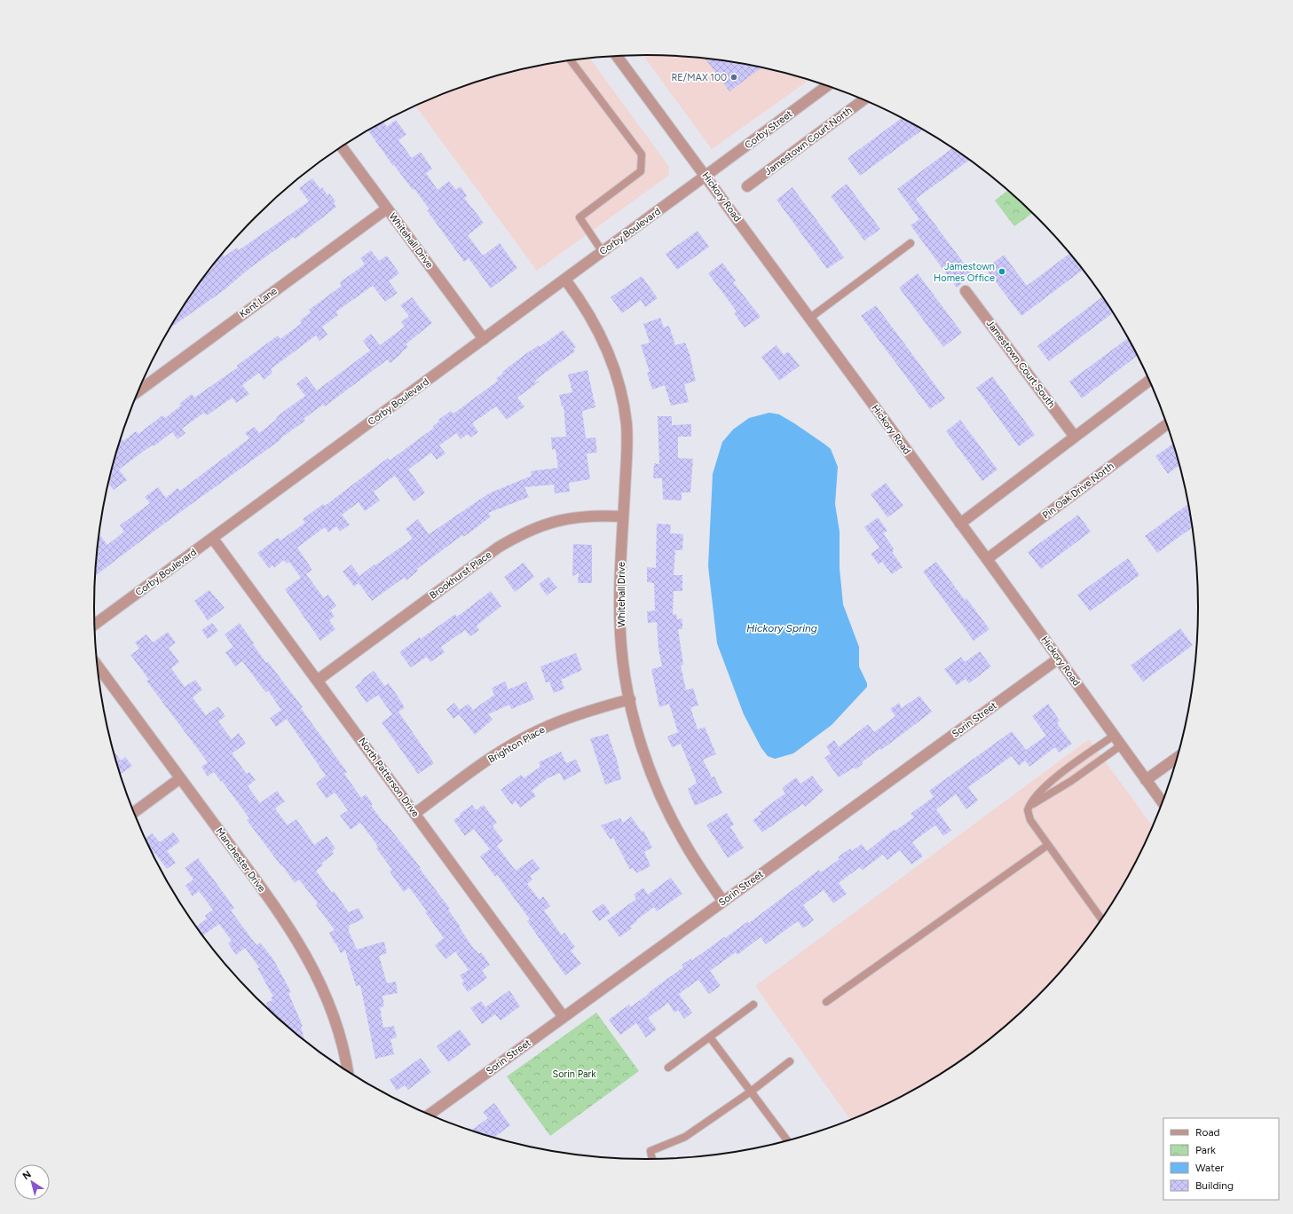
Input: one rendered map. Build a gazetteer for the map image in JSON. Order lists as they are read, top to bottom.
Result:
{
  "streets": {
    "street": [
      "Corby Street",
      "Jamestown Court North",
      "Hickory Road",
      "Corby Boulevard",
      "Whitehall Drive",
      "Kent Lane",
      "Jamestown Court South",
      "Pin Oak Drive North",
      "Brookhurst Place",
      "Sorin Street",
      "Brighton Place",
      "North Patterson Drive",
      "Manchester Drive"
    ]
  },
  "crossings": [
    ["Corby Street", "Hickory Road"],
    ["Corby Street", "Corby Boulevard"],
    ["Hickory Road", "Corby Boulevard"],
    ["Hickory Road", "Pin Oak Drive North"],
    ["Hickory Road", "Sorin Street"],
    ["Corby Boulevard", "Whitehall Drive"],
    ["Corby Boulevard", "North Patterson Drive"],
    ["Whitehall Drive", "Kent Lane"],
    ["Whitehall Drive", "Brookhurst Place"],
    ["Whitehall Drive", "Sorin Street"],
    ["Whitehall Drive", "Brighton Place"],
    ["Brookhurst Place", "North Patterson Drive"],
    ["Sorin Street", "North Patterson Drive"],
    ["Brighton Place", "North Patterson Drive"]
  ],
  "water": ["Hickory Spring"],
  "parks": ["Sorin Park"],
  "places": ["RE/MAX 100", "Jamestown Homes Office"],
  "legend": [
    "Road",
    "Park",
    "Water",
    "Building"
  ],
  "north": "top left"
}
